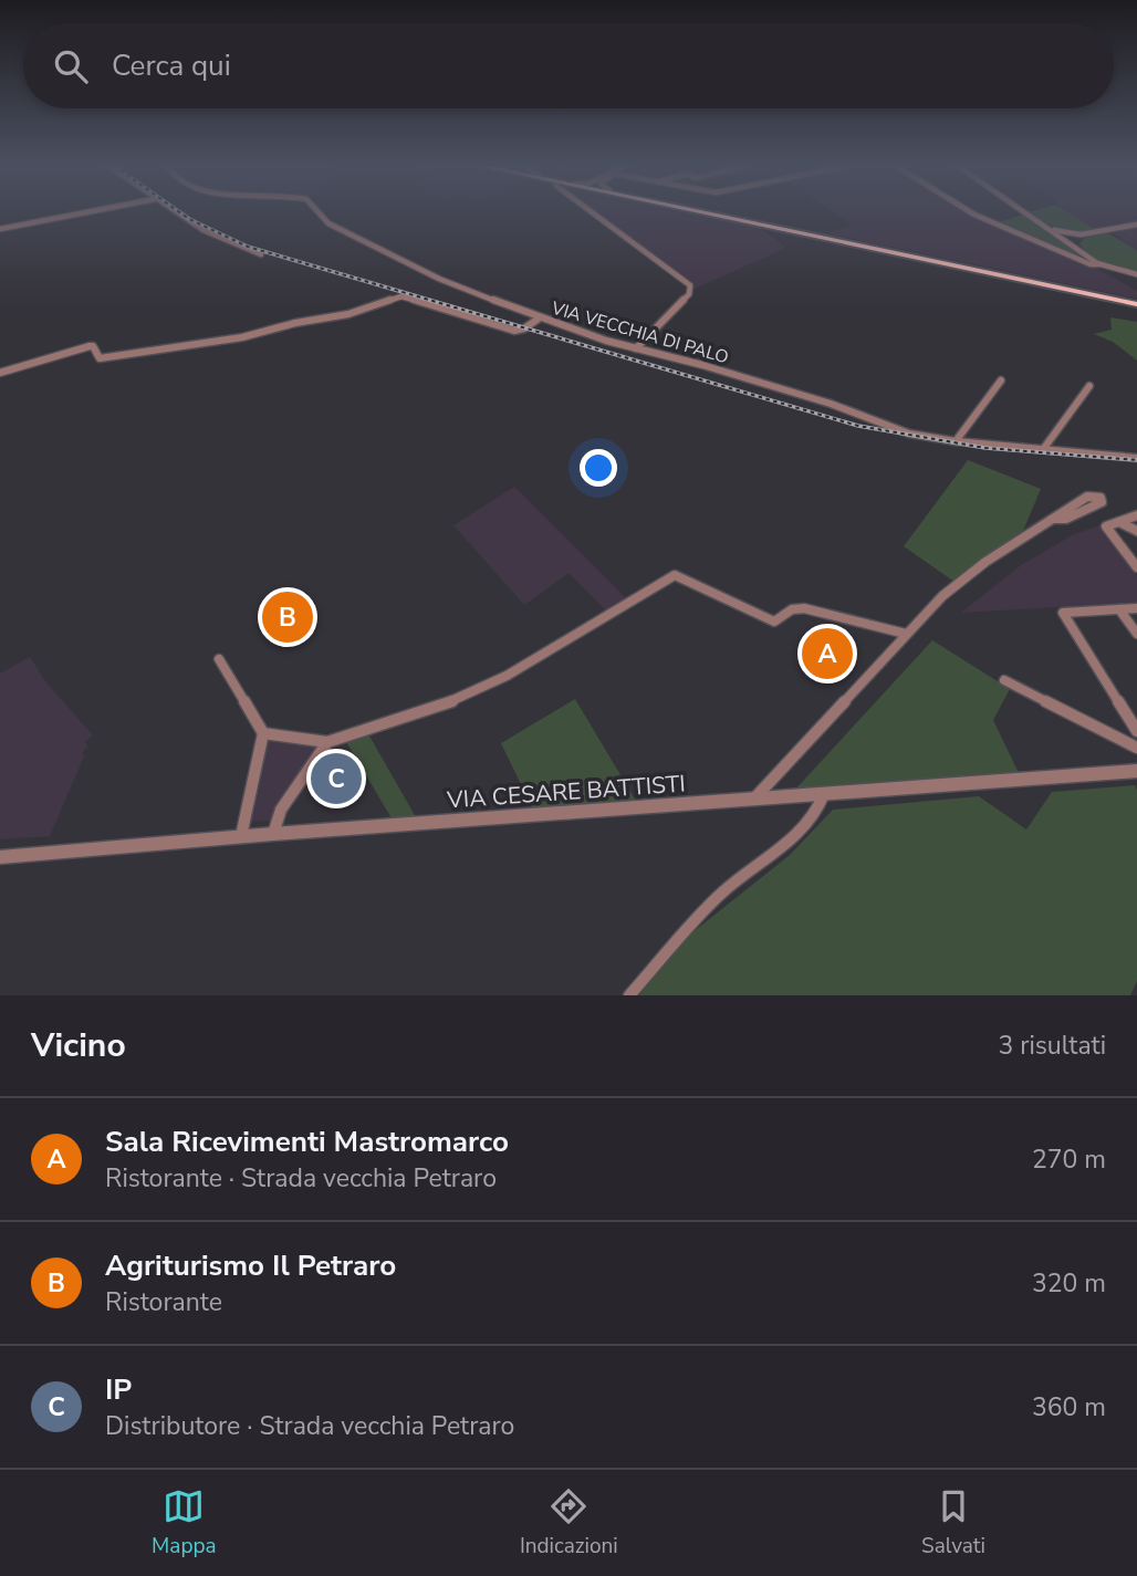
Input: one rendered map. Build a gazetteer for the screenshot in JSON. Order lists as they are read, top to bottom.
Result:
{
  "streets": {
    "street": ["VIA VECCHIA DI PALO", "VIA CESARE BATTISTI"]
  },
  "page": {
    "search": "Cerca qui",
    "pins": ["B", "A", "C"],
    "heading": ["Vicino", "3 risultati"],
    "list": [
      {
        "mark": "A",
        "name": "Sala Ricevimenti Mastromarco",
        "note": "Ristorante · Strada vecchia Petraro",
        "value": "270 m"
      },
      {
        "mark": "B",
        "name": "Agriturismo Il Petraro",
        "note": "Ristorante",
        "value": "320 m"
      },
      {
        "mark": "C",
        "name": "IP",
        "note": "Distributore · Strada vecchia Petraro",
        "value": "360 m"
      }
    ],
    "nav": ["Mappa", "Indicazioni", "Salvati"]
  }
}
